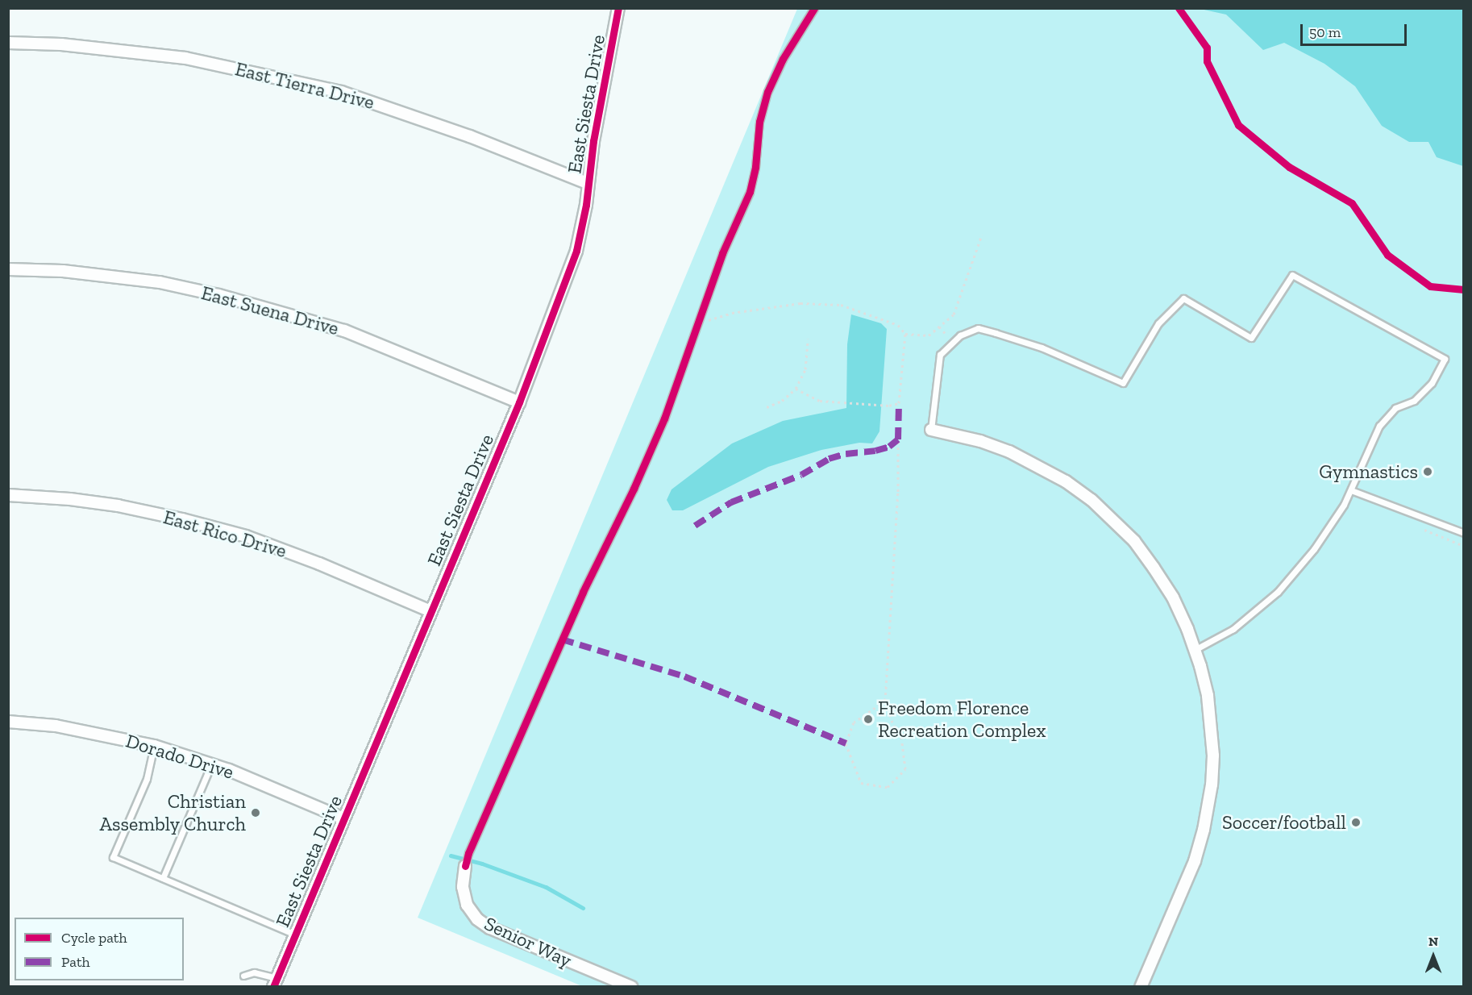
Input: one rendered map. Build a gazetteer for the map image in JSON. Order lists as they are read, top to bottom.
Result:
{
  "streets": {
    "street": [
      "East Tierra Drive",
      "East Siesta Drive",
      "East Suena Drive",
      "East Rico Drive",
      "Dorado Drive",
      "Senior Way"
    ]
  },
  "crossings": [
    ["East Tierra Drive", "East Siesta Drive"],
    ["East Siesta Drive", "East Suena Drive"],
    ["East Siesta Drive", "East Rico Drive"],
    ["East Siesta Drive", "Dorado Drive"]
  ],
  "places": [
    "Gymnastics",
    "Freedom Florence Recreation Complex",
    "Christian Assembly Church",
    "Soccer/football"
  ],
  "legend": ["Cycle path", "Path"],
  "scale_bar": "50 m",
  "north": "top"
}
